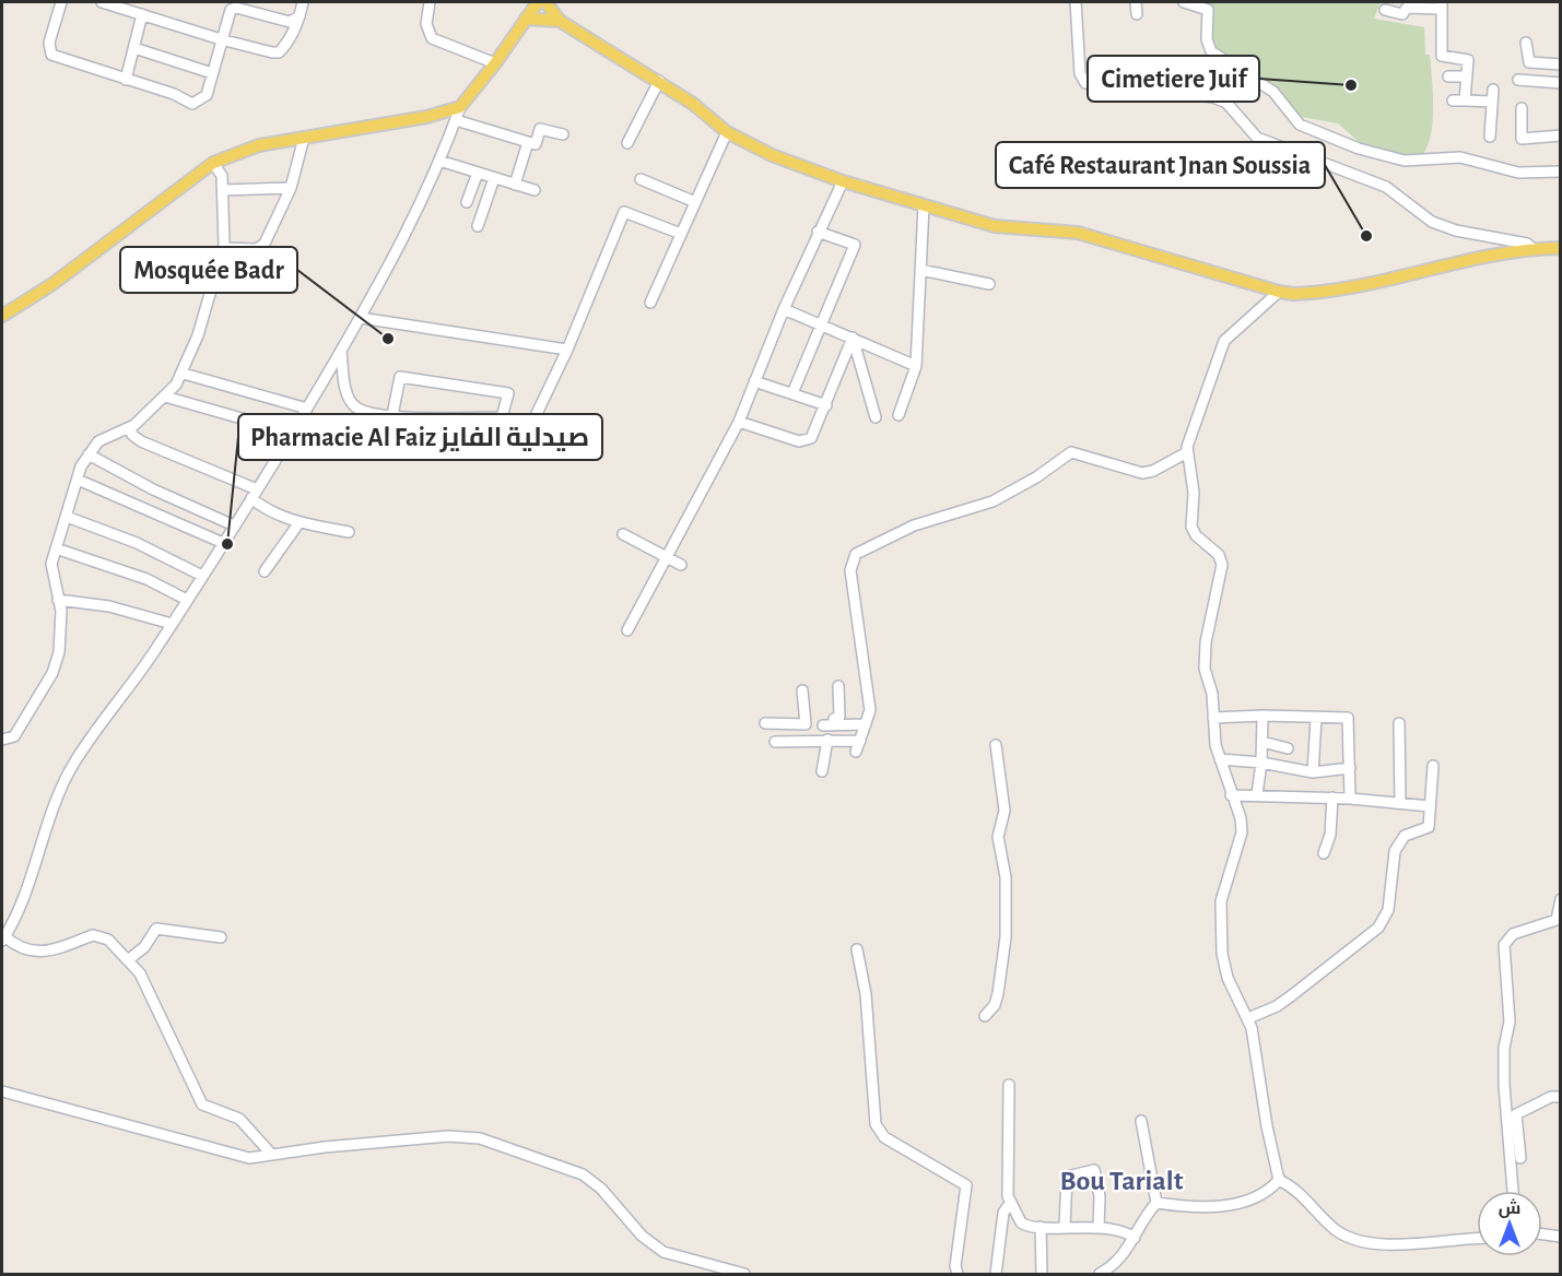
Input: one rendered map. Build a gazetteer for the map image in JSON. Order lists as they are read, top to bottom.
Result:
{
  "districts": ["Bou Tarialt"],
  "places": [
    "Cimetiere Juif",
    "Café Restaurant Jnan Soussia",
    "Mosquée Badr",
    "Pharmacie Al Faiz صيدلية الفايز"
  ],
  "north": "top"
}
